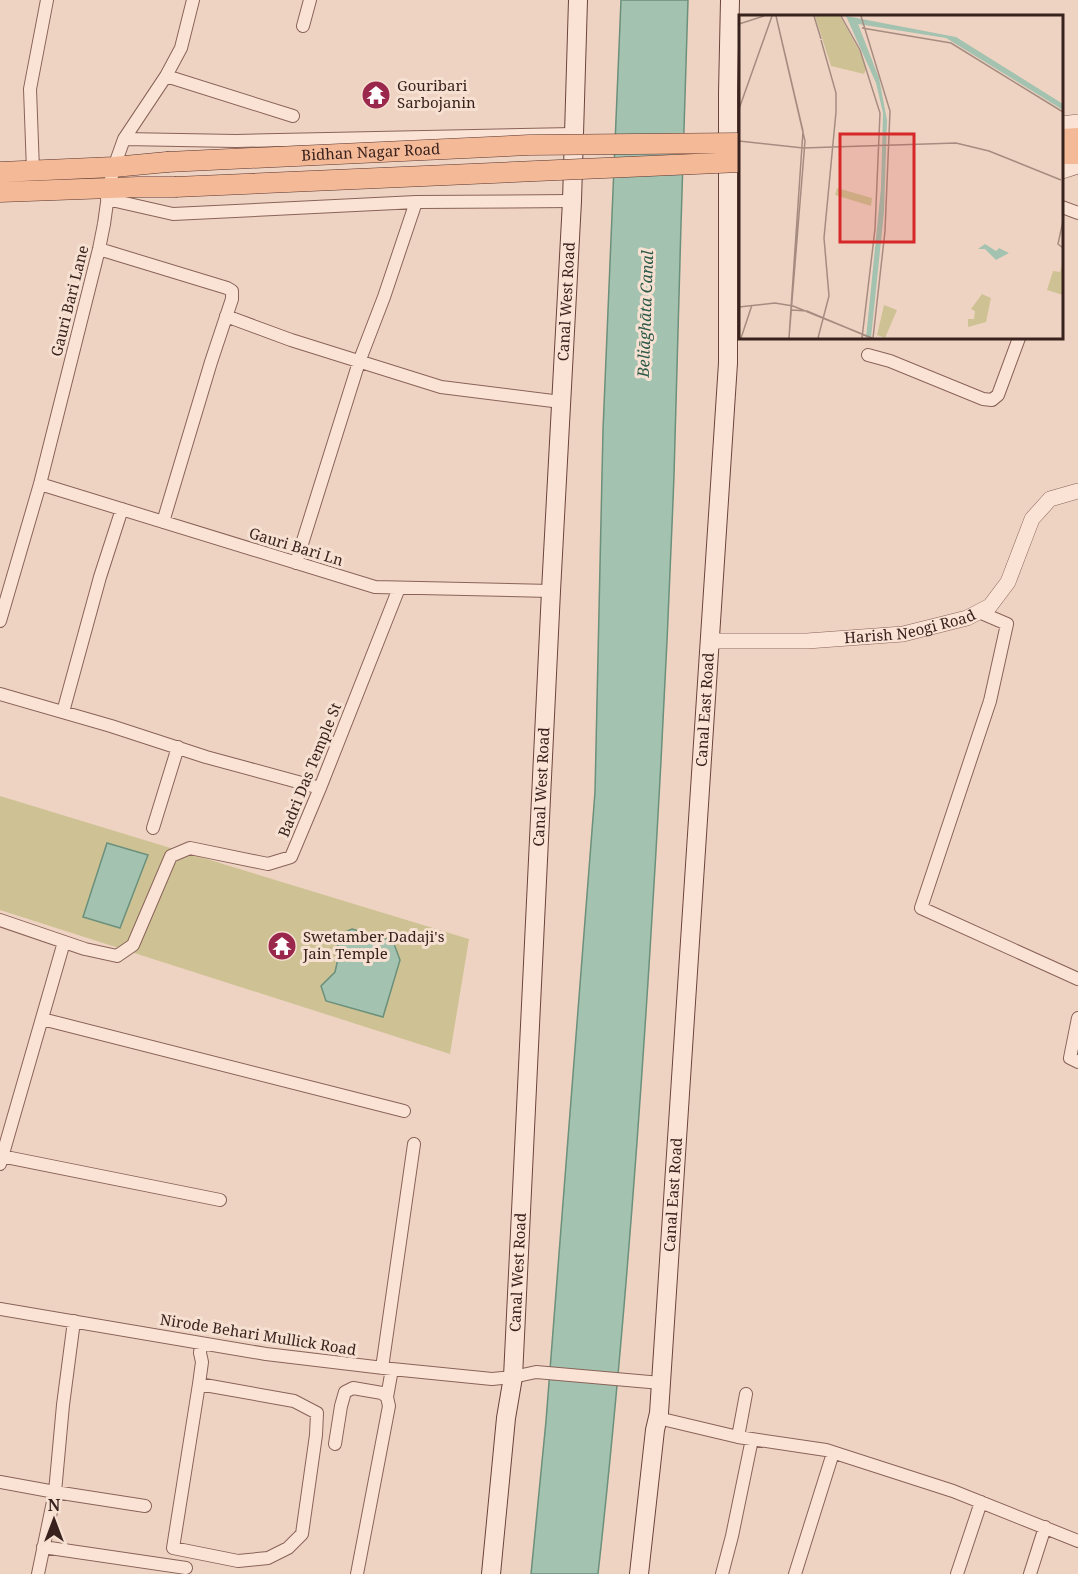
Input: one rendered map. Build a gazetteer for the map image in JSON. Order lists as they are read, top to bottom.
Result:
{
  "streets": {
    "main road": ["Bidhan Nagar Road", "Canal West Road", "Canal East Road"],
    "street": [
      "Gauri Bari Lane",
      "Gauri Bari Ln",
      "Harish Neogi Road",
      "Badri Das Temple St",
      "Nirode Behari Mullick Road"
    ]
  },
  "crossings": [
    ["Bidhan Nagar Road", "Gauri Bari Lane"],
    ["Bidhan Nagar Road", "Canal East Road"],
    ["Gauri Bari Lane", "Gauri Bari Ln"],
    ["Canal West Road", "Gauri Bari Ln"],
    ["Canal West Road", "Nirode Behari Mullick Road"],
    ["Gauri Bari Ln", "Badri Das Temple St"],
    ["Harish Neogi Road", "Canal East Road"],
    ["Canal East Road", "Nirode Behari Mullick Road"]
  ],
  "water": ["Beliāghāta Canal"],
  "places": {
    "temple": ["Gouribari Sarbojanin", "Swetamber Dadaji's Jain Temple"]
  },
  "north": "top"
}
